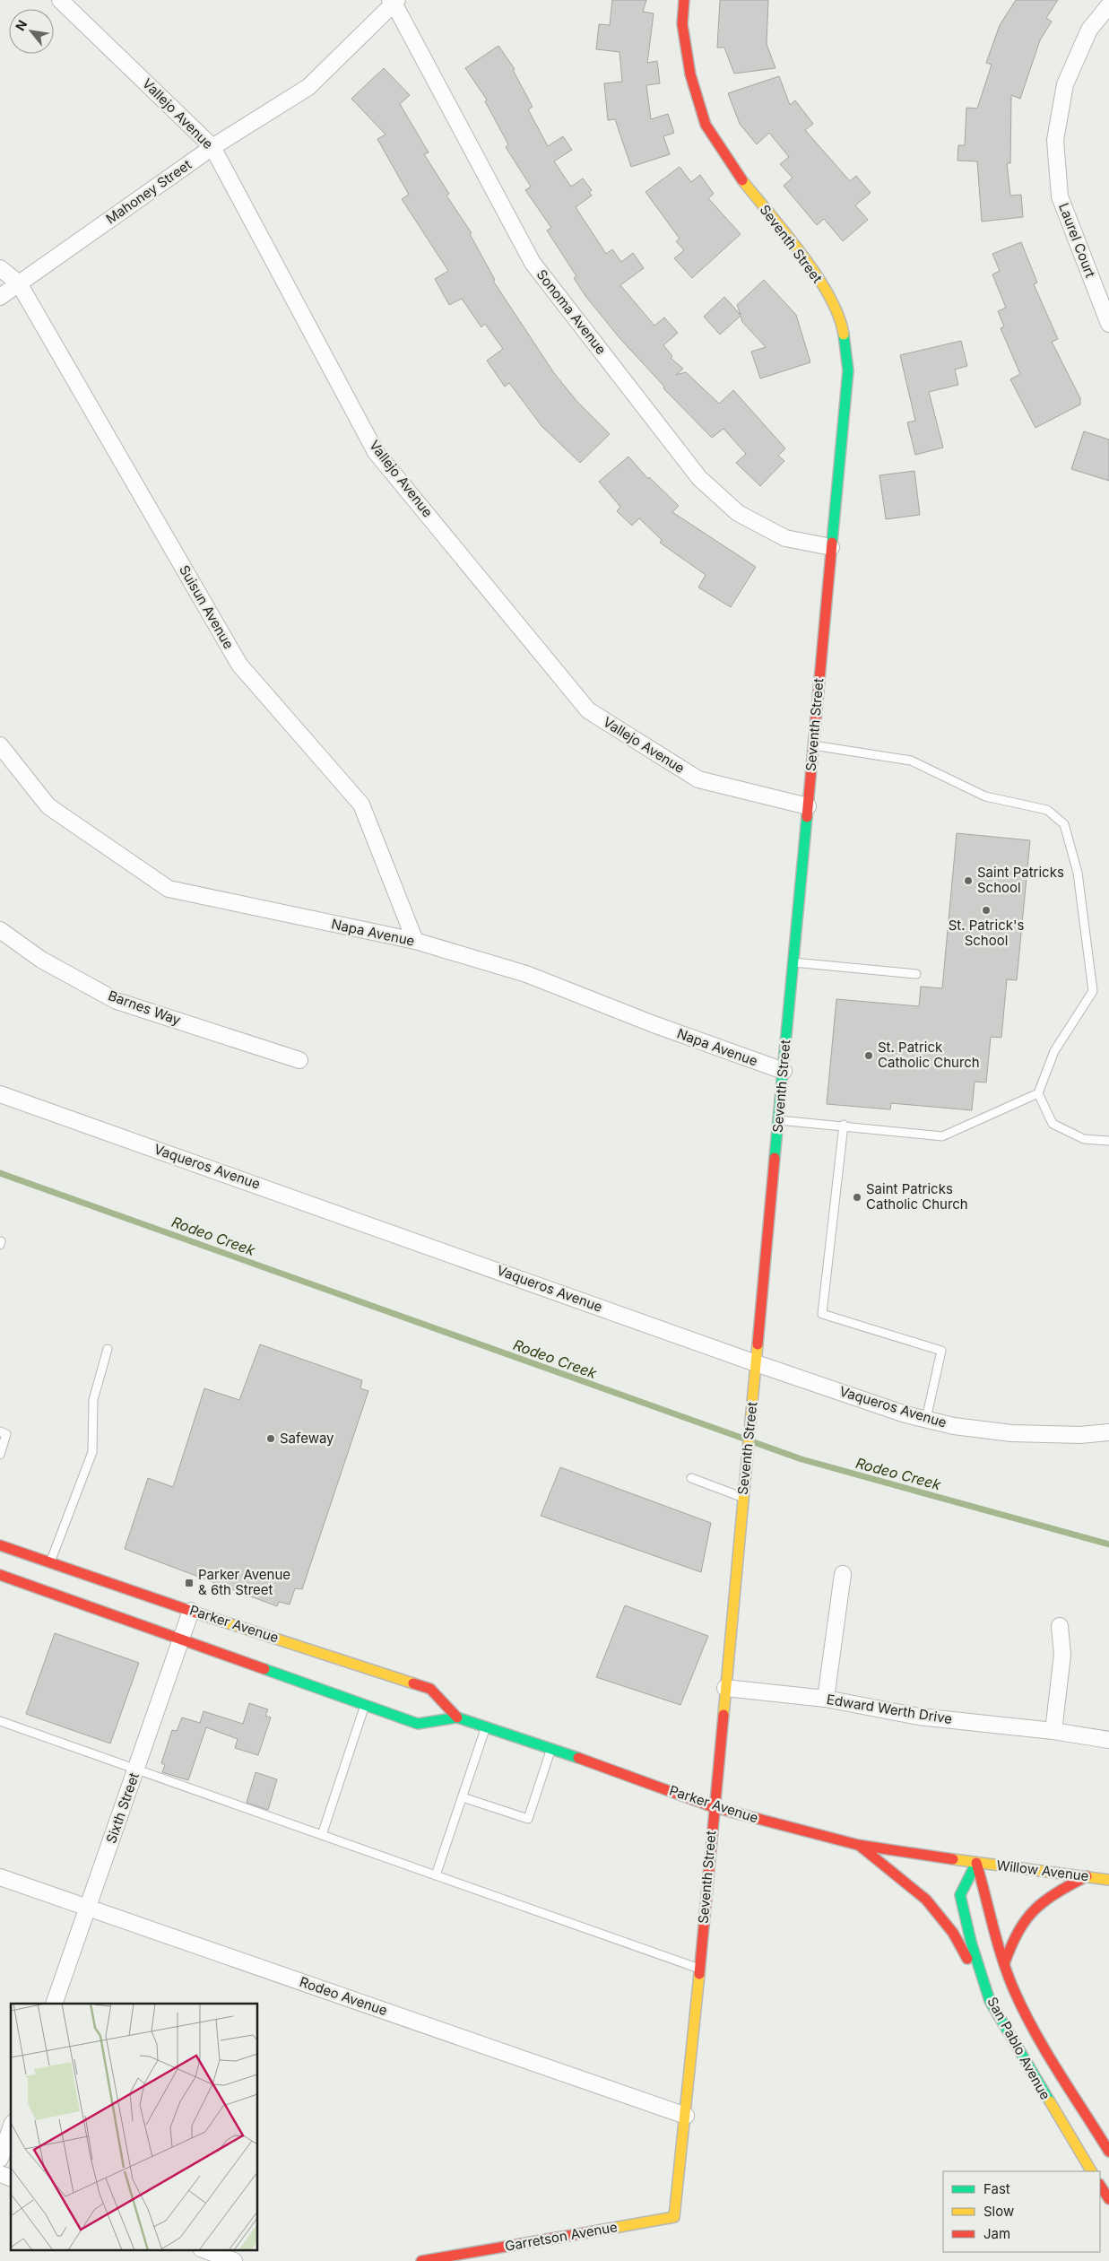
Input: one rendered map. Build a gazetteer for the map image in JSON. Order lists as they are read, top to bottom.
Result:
{
  "streets": {
    "main road": [
      "Seventh Street",
      "Parker Avenue",
      "Willow Avenue",
      "San Pablo Avenue",
      "Garretson Avenue"
    ],
    "street": [
      "Vallejo Avenue",
      "Mahoney Street",
      "Laurel Court",
      "Sonoma Avenue",
      "Suisun Avenue",
      "Napa Avenue",
      "Barnes Way",
      "Vaqueros Avenue",
      "Edward Werth Drive",
      "Sixth Street",
      "Rodeo Avenue"
    ]
  },
  "crossings": [
    ["Vallejo Avenue", "Mahoney Street"],
    ["Vallejo Avenue", "Seventh Street"],
    ["Mahoney Street", "Sonoma Avenue"],
    ["Mahoney Street", "Suisun Avenue"],
    ["Seventh Street", "Sonoma Avenue"],
    ["Seventh Street", "Napa Avenue"],
    ["Seventh Street", "Vaqueros Avenue"],
    ["Seventh Street", "Parker Avenue"],
    ["Seventh Street", "Edward Werth Drive"],
    ["Seventh Street", "Rodeo Avenue"],
    ["Seventh Street", "Garretson Avenue"],
    ["Suisun Avenue", "Napa Avenue"],
    ["Parker Avenue", "Sixth Street"],
    ["Parker Avenue", "Willow Avenue"],
    ["Parker Avenue", "San Pablo Avenue"],
    ["Sixth Street", "Rodeo Avenue"],
    ["Willow Avenue", "San Pablo Avenue"]
  ],
  "water": ["Rodeo Creek"],
  "places": {
    "other": [
      "Saint Patricks School",
      "St. Patrick's School",
      "St. Patrick Catholic Church",
      "Saint Patricks Catholic Church",
      "Safeway"
    ],
    "transit": ["Parker Avenue & 6th Street"]
  },
  "legend": ["Fast", "Slow", "Jam"],
  "north": "top left"
}
